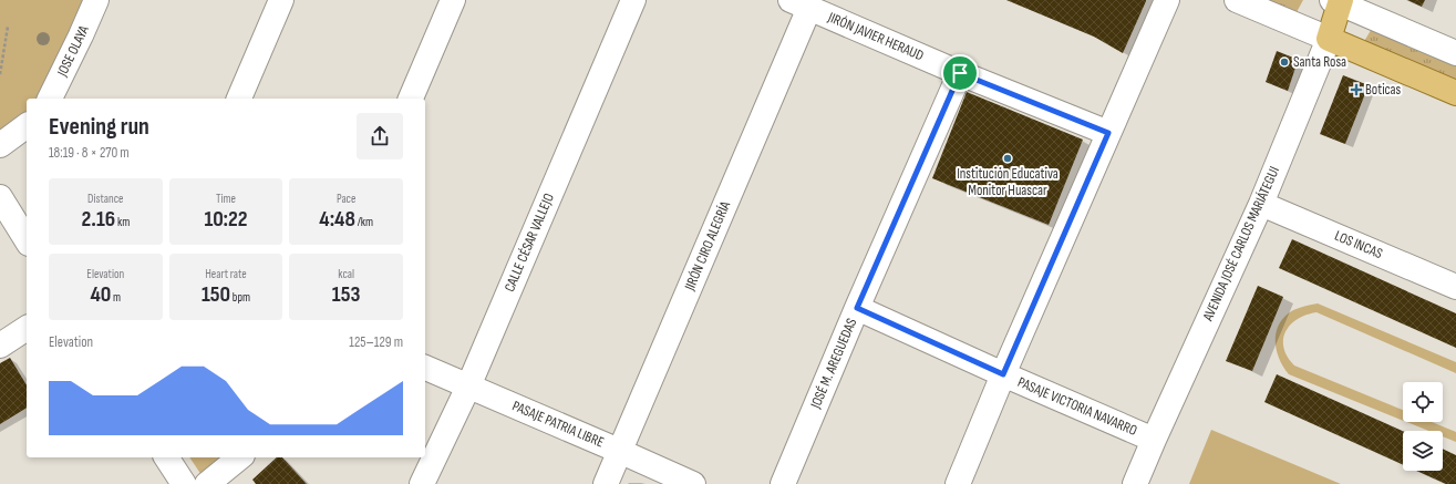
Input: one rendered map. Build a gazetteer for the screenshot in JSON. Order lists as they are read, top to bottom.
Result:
{
  "streets": {
    "main road": ["AVENIDA JOSÉ CARLOS MARIÁTEGUI"],
    "street": [
      "JIRÓN JAVIER HERAUD",
      "JOSE OLAYA",
      "CALLE CÉSAR VALLEJO",
      "LOS INCAS",
      "JIRÓN CIRO ALEGRÍA",
      "JOSÉ M. AREGUEDAS",
      "PASAJE VICTORIA NAVARRO",
      "PASAJE PATRIA LIBRE"
    ]
  },
  "crossings": [
    ["JIRÓN JAVIER HERAUD", "JIRÓN CIRO ALEGRÍA"],
    ["JIRÓN JAVIER HERAUD", "JOSÉ M. AREGUEDAS"],
    ["CALLE CÉSAR VALLEJO", "PASAJE PATRIA LIBRE"],
    ["AVENIDA JOSÉ CARLOS MARIÁTEGUI", "LOS INCAS"],
    ["AVENIDA JOSÉ CARLOS MARIÁTEGUI", "PASAJE VICTORIA NAVARRO"],
    ["JIRÓN CIRO ALEGRÍA", "PASAJE PATRIA LIBRE"],
    ["JOSÉ M. AREGUEDAS", "PASAJE VICTORIA NAVARRO"]
  ],
  "places": {
    "other": ["Santa Rosa", "Institución Educativa Monitor Huascar"],
    "health": ["Boticas"]
  },
  "page": {
    "heading": ["Evening run", "18:19 · 8 × 270 m"],
    "stats": [
      ["Distance", "2.16 km"],
      ["Time", "10:22"],
      ["Pace", "4:48 /km"],
      ["Elevation", "40 m"],
      ["Heart rate", "150 bpm"],
      ["kcal", "153"]
    ],
    "chart": ["Elevation", "125–129 m"]
  }
}
